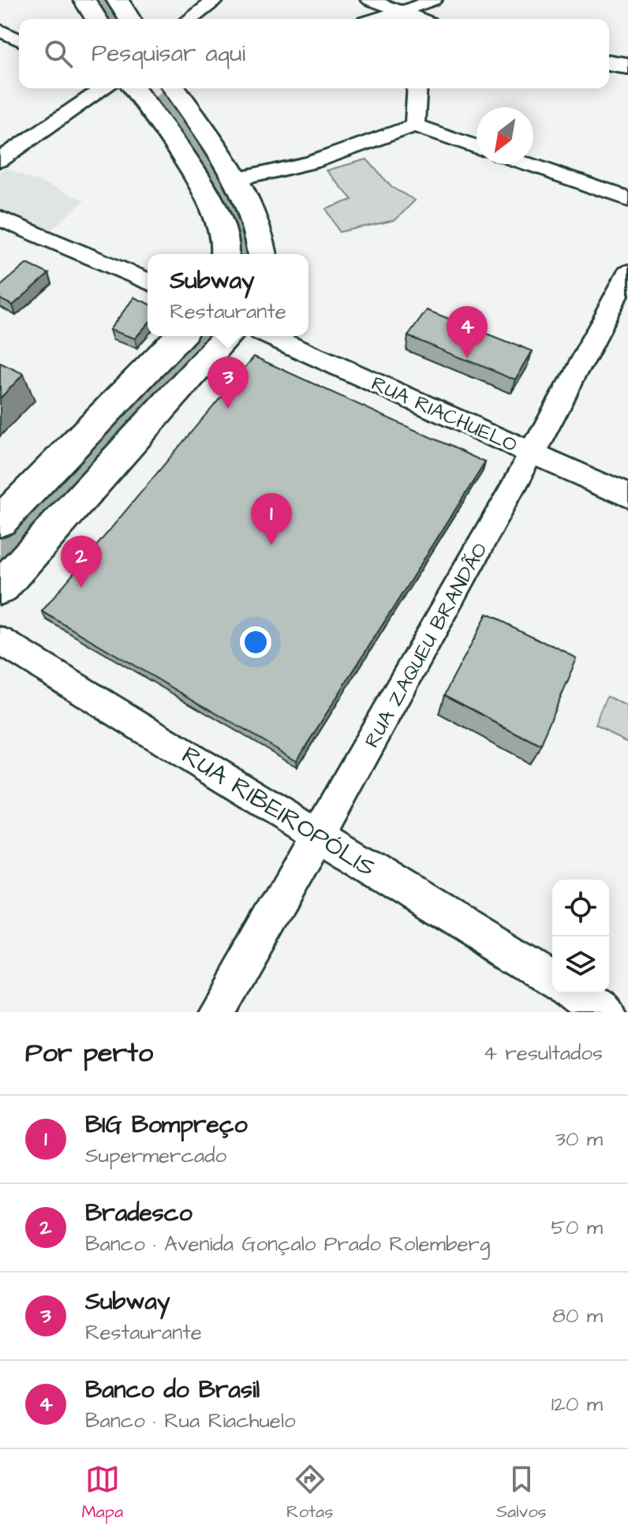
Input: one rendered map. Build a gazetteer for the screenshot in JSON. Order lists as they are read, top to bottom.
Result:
{
  "streets": {
    "street": ["RUA RIACHUELO", "RUA ZAQUEU BRANDÃO", "RUA RIBEIROPÓLIS"]
  },
  "crossings": [
    ["RUA RIACHUELO", "RUA ZAQUEU BRANDÃO"],
    ["RUA ZAQUEU BRANDÃO", "RUA RIBEIROPÓLIS"]
  ],
  "north": "bottom left",
  "page": {
    "search": "Pesquisar aqui",
    "popup": ["Subway", "Restaurante"],
    "pins": [
      "4",
      "3",
      "1",
      "2"
    ],
    "heading": ["Por perto", "4 resultados"],
    "list": [
      {
        "mark": "1",
        "name": "BIG Bompreço",
        "note": "Supermercado",
        "value": "30 m"
      },
      {
        "mark": "2",
        "name": "Bradesco",
        "note": "Banco · Avenida Gonçalo Prado Rolemberg",
        "value": "50 m"
      },
      {
        "mark": "3",
        "name": "Subway",
        "note": "Restaurante",
        "value": "80 m"
      },
      {
        "mark": "4",
        "name": "Banco do Brasil",
        "note": "Banco · Rua Riachuelo",
        "value": "120 m"
      }
    ],
    "nav": ["Mapa", "Rotas", "Salvos"]
  }
}
